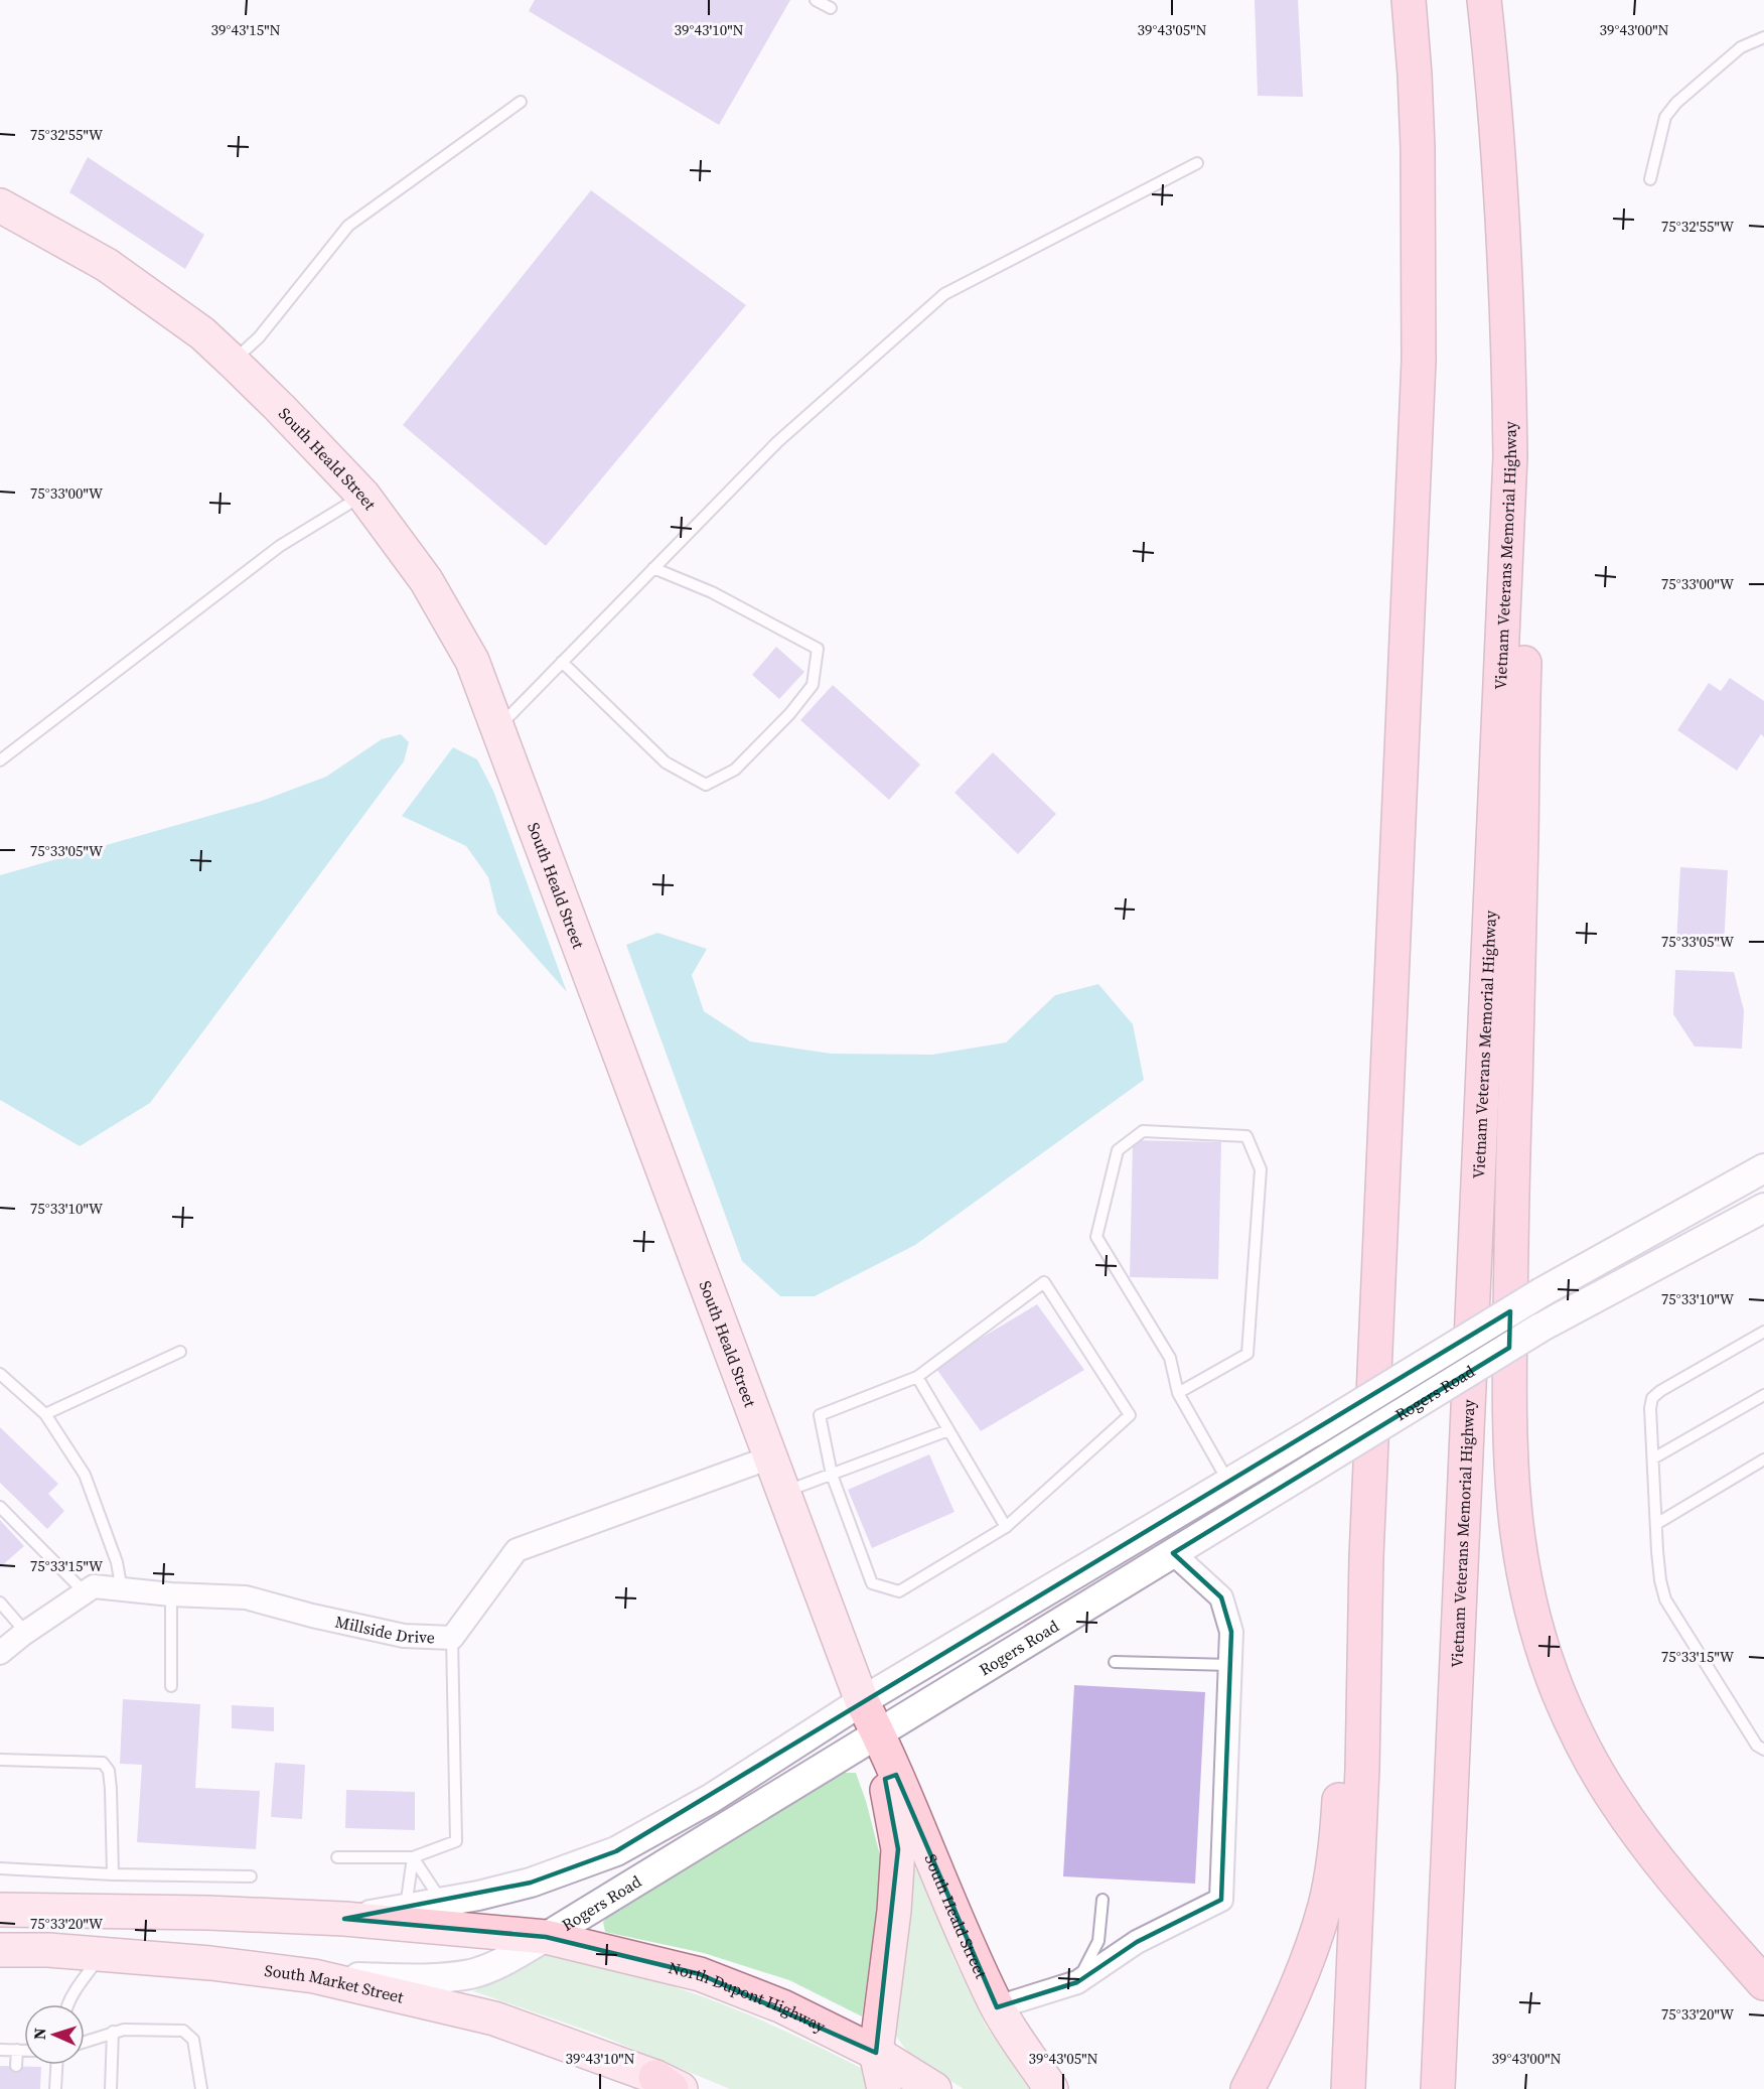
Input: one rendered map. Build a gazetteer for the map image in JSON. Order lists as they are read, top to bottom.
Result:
{
  "streets": {
    "highway": ["Vietnam Veterans Memorial Highway"],
    "main road": ["South Heald Street", "South Market Street", "North Dupont Highway"],
    "street": ["Rogers Road", "Millside Drive"]
  },
  "crossings": [
    ["South Heald Street", "Rogers Road"],
    ["South Heald Street", "Millside Drive"],
    ["South Heald Street", "North Dupont Highway"],
    ["Rogers Road", "South Market Street"],
    ["Rogers Road", "North Dupont Highway"]
  ],
  "north": "left",
  "coordinates": [
    "39°43'15\"N",
    "39°43'10\"N",
    "39°43'05\"N",
    "39°43'00\"N",
    "75°32'55\"W",
    "75°33'00\"W",
    "75°33'05\"W",
    "75°33'10\"W",
    "75°33'15\"W",
    "75°33'20\"W"
  ]
}
